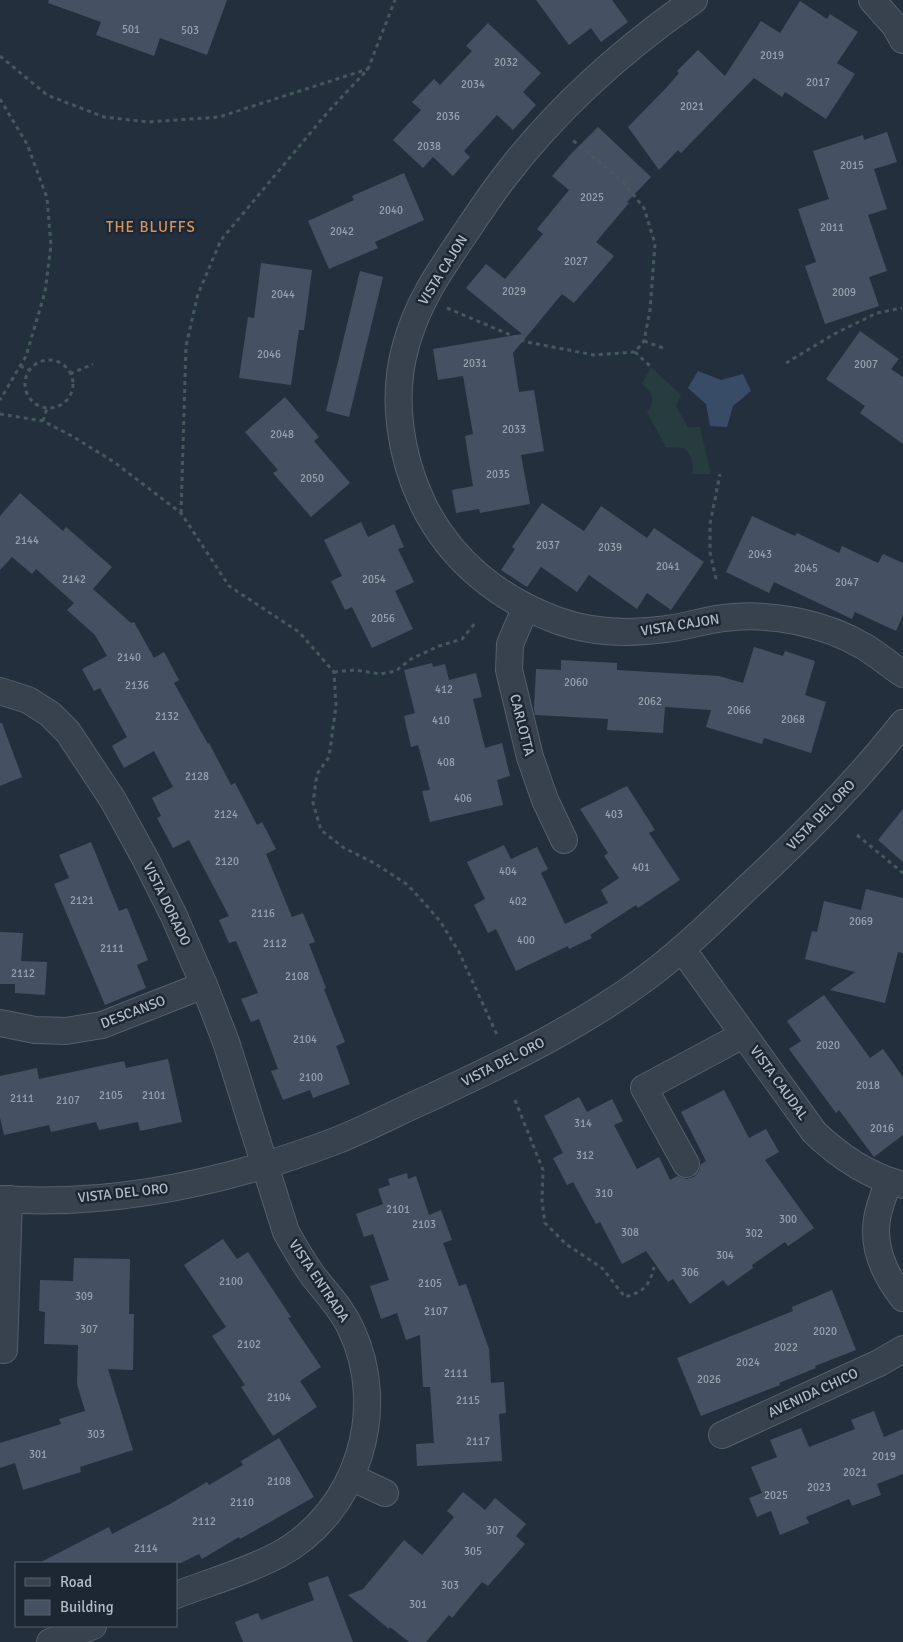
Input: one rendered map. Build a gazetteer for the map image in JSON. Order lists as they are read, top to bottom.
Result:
{
  "streets": {
    "street": [
      "VISTA CAJON",
      "CARLOTTA",
      "VISTA DEL ORO",
      "VISTA DORADO",
      "DESCANSO",
      "VISTA CAUDAL",
      "VISTA ENTRADA",
      "AVENIDA CHICO"
    ]
  },
  "crossings": [
    ["VISTA CAJON", "CARLOTTA"],
    ["VISTA DEL ORO", "VISTA DORADO"],
    ["VISTA DEL ORO", "VISTA CAUDAL"],
    ["VISTA DEL ORO", "VISTA ENTRADA"],
    ["VISTA DORADO", "DESCANSO"],
    ["VISTA DORADO", "VISTA ENTRADA"]
  ],
  "districts": ["THE BLUFFS"],
  "house_numbers": [
    "501",
    "503",
    "2019",
    "2032",
    "2017",
    "2034",
    "2021",
    "2036",
    "2038",
    "2015",
    "2025",
    "2040",
    "2011",
    "2042",
    "2027",
    "2029",
    "2009",
    "2044",
    "2046",
    "2031",
    "2007",
    "2033",
    "2048",
    "2035",
    "2050",
    "2144",
    "2037",
    "2039",
    "2043",
    "2041",
    "2045",
    "2142",
    "2054",
    "2047",
    "2056",
    "2140",
    "2060",
    "2136",
    "412",
    "2062",
    "2066",
    "2132",
    "2068",
    "410",
    "408",
    "2128",
    "406",
    "2124",
    "403",
    "2120",
    "401",
    "404",
    "2121",
    "402",
    "2116",
    "2069",
    "400",
    "2112",
    "2111",
    "2112",
    "2108",
    "2104",
    "2020",
    "2100",
    "2018",
    "2105",
    "2101",
    "2111",
    "2107",
    "314",
    "2016",
    "312",
    "310",
    "2101",
    "300",
    "2103",
    "308",
    "302",
    "304",
    "306",
    "2100",
    "2105",
    "309",
    "2107",
    "307",
    "2020",
    "2102",
    "2022",
    "2024",
    "2111",
    "2026",
    "2104",
    "2115",
    "303",
    "2117",
    "301",
    "2019",
    "2021",
    "2108",
    "2023",
    "2025",
    "2110",
    "2112",
    "307",
    "2114",
    "305",
    "303",
    "301"
  ],
  "legend": ["Road", "Building"]
}
